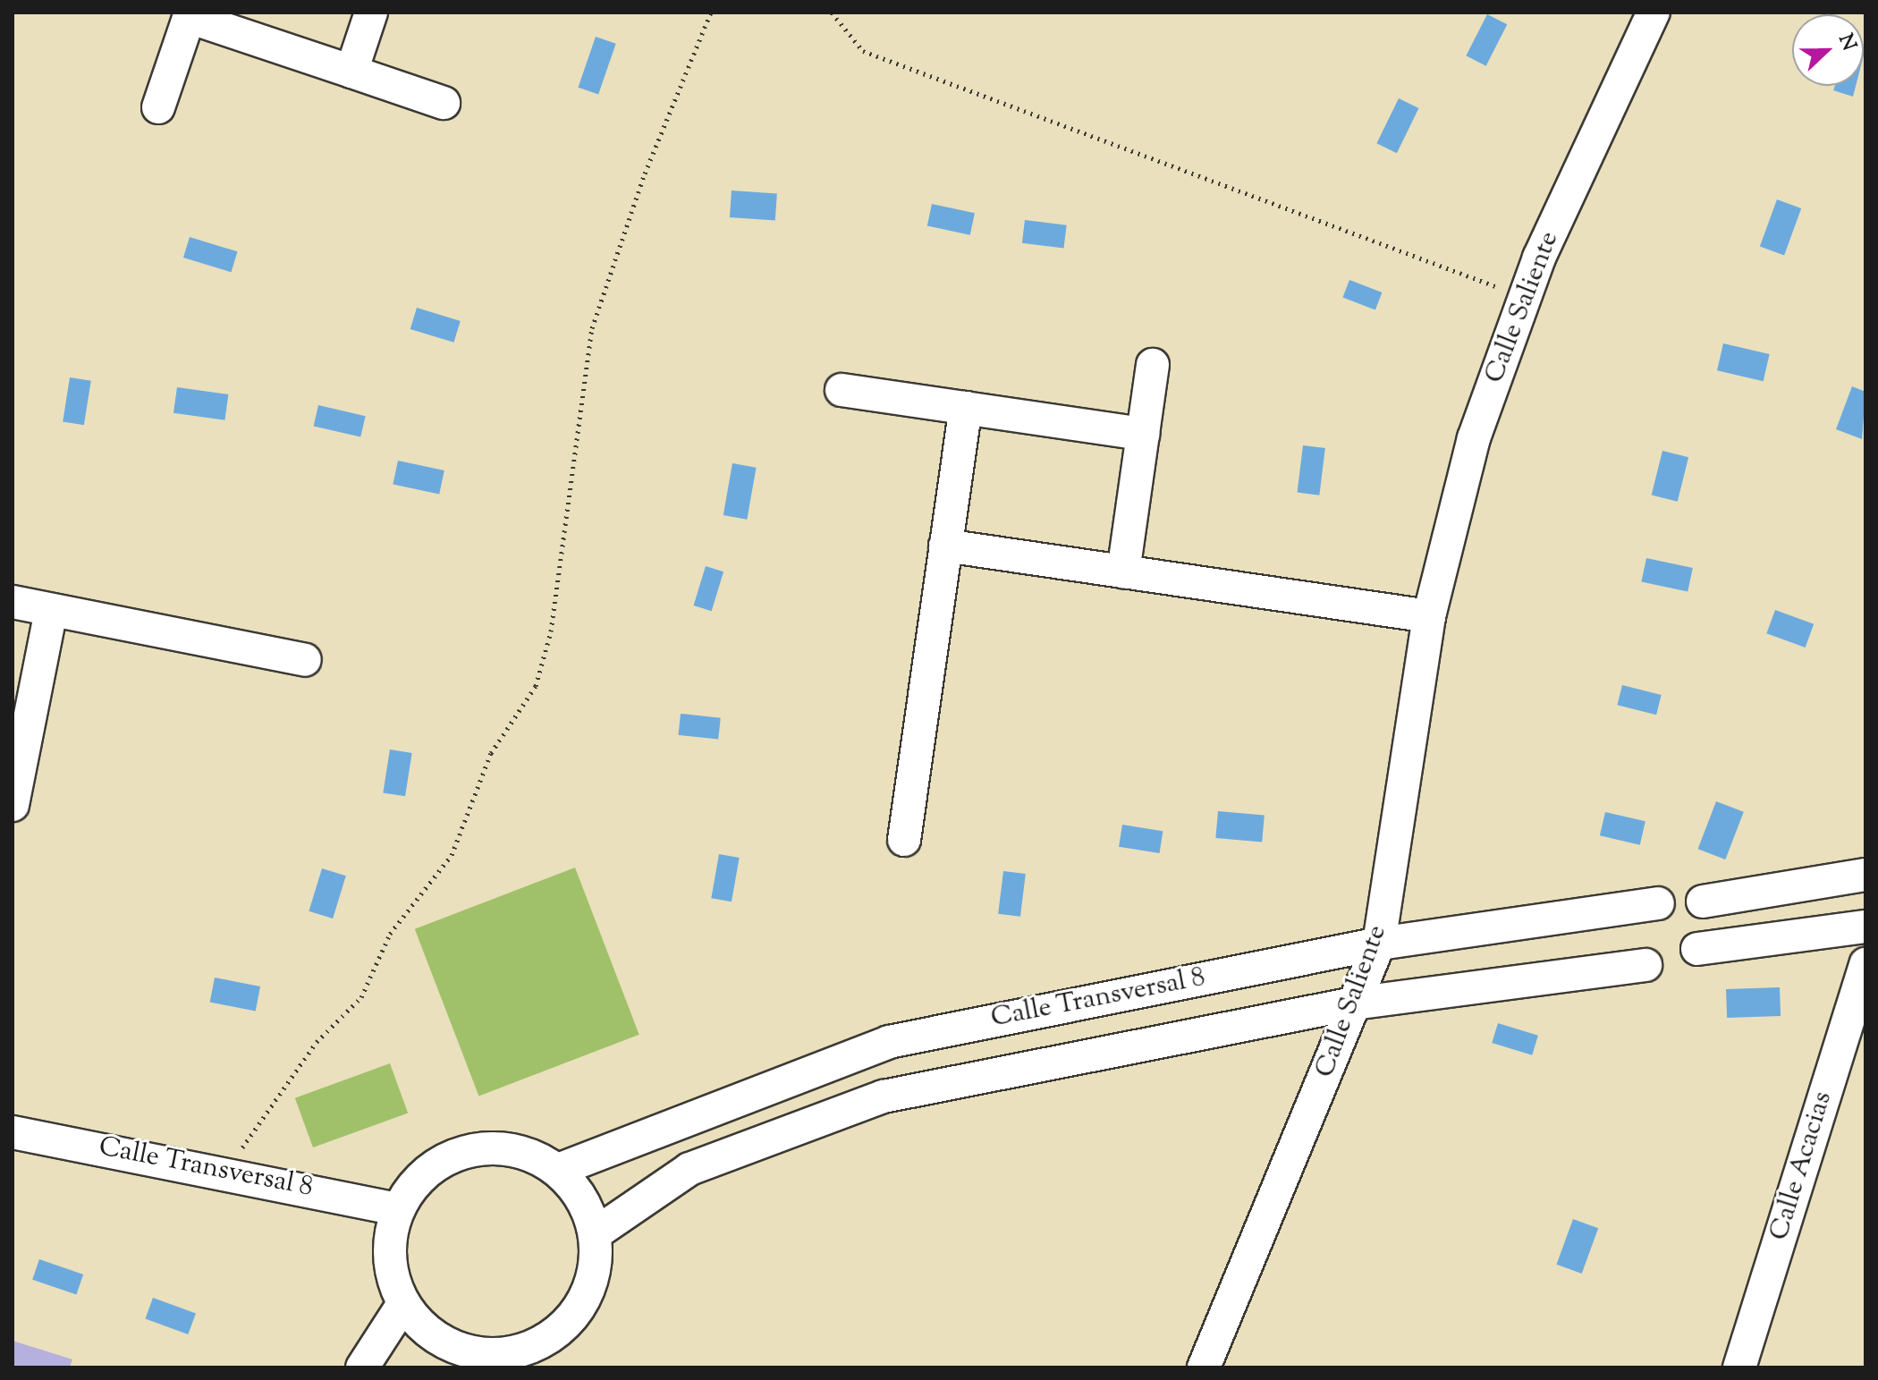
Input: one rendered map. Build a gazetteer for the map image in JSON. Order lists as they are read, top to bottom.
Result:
{
  "streets": {
    "street": ["Calle Saliente", "Calle Transversal 8", "Calle Acacias"]
  },
  "crossings": [
    ["Calle Saliente", "Calle Transversal 8"]
  ],
  "north": "right"
}
